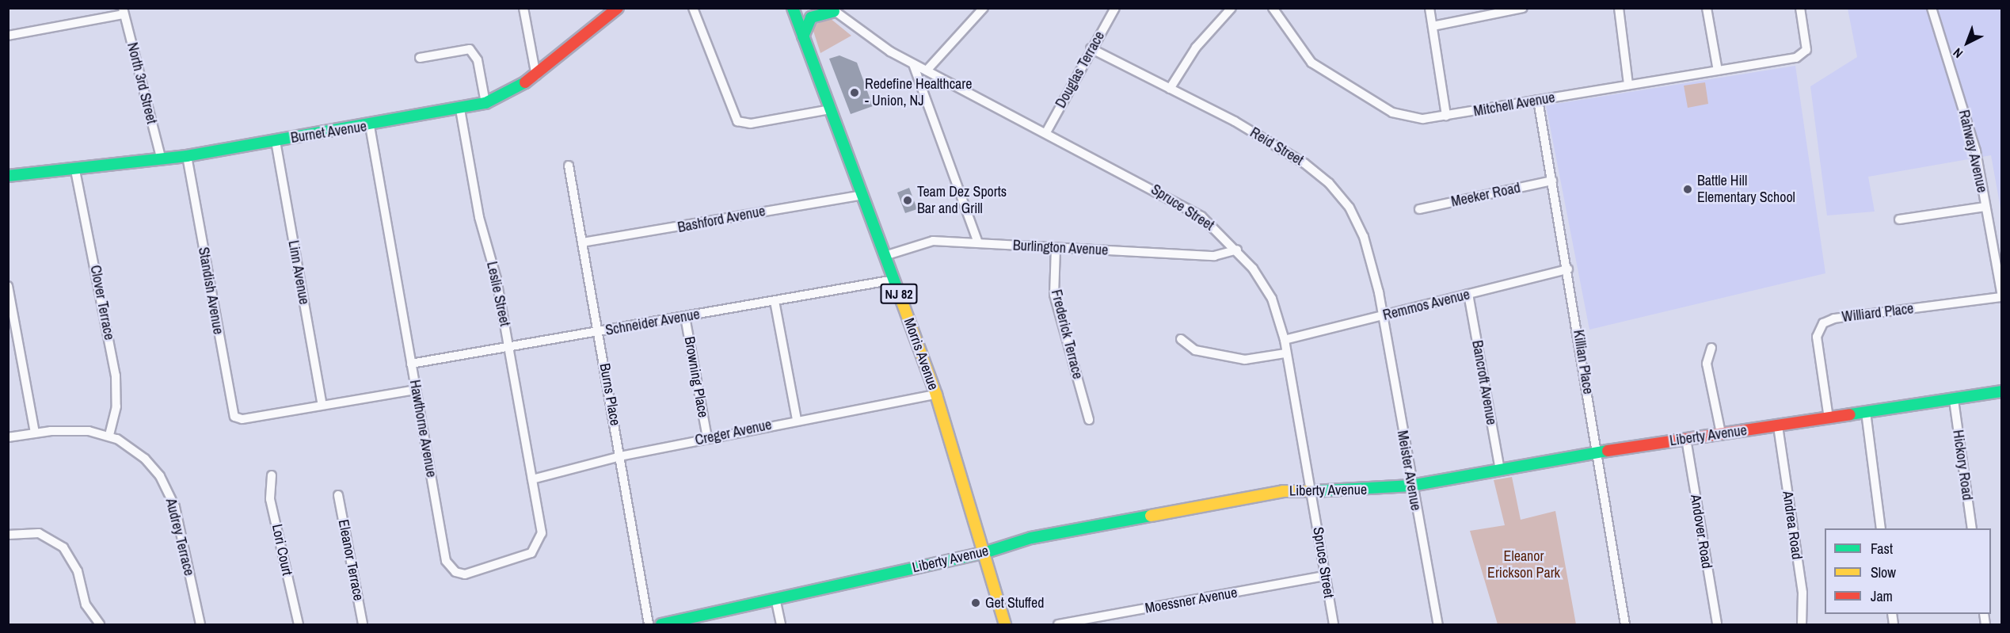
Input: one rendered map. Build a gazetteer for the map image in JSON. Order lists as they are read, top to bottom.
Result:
{
  "streets": {
    "street": [
      "Douglas Terrace",
      "North 3rd Street",
      "Mitchell Avenue",
      "Burnet Avenue",
      "Reid Street",
      "Rahway Avenue",
      "Meeker Road",
      "Spruce Street",
      "Bashford Avenue",
      "Burlington Avenue",
      "Linn Avenue",
      "Standish Avenue",
      "Leslie Street",
      "NJ 82",
      "Clover Terrace",
      "Remmos Avenue",
      "Williard Place",
      "Schneider Avenue",
      "Frederick Terrace",
      "Morris Avenue",
      "Killian Place",
      "Browning Place",
      "Bancroft Avenue",
      "Burns Place",
      "Hawthorne Avenue",
      "Creger Avenue",
      "Liberty Avenue",
      "Hickory Road",
      "Meister Avenue",
      "Andrea Road",
      "Andover Road",
      "Audrey Terrace",
      "Lori Court",
      "Eleanor Terrace",
      "Moessner Avenue"
    ]
  },
  "crossings": [
    ["Douglas Terrace", "Reid Street"],
    ["Douglas Terrace", "Spruce Street"],
    ["North 3rd Street", "Burnet Avenue"],
    ["Mitchell Avenue", "Killian Place"],
    ["Burnet Avenue", "Linn Avenue"],
    ["Burnet Avenue", "Standish Avenue"],
    ["Burnet Avenue", "Leslie Street"],
    ["Burnet Avenue", "Clover Terrace"],
    ["Burnet Avenue", "Hawthorne Avenue"],
    ["Reid Street", "Remmos Avenue"],
    ["Reid Street", "Meister Avenue"],
    ["Rahway Avenue", "Williard Place"],
    ["Meeker Road", "Killian Place"],
    ["Spruce Street", "Burlington Avenue"],
    ["Spruce Street", "Remmos Avenue"],
    ["Spruce Street", "Liberty Avenue"],
    ["Spruce Street", "Moessner Avenue"],
    ["Bashford Avenue", "Morris Avenue"],
    ["Bashford Avenue", "Burns Place"],
    ["Burlington Avenue", "Frederick Terrace"],
    ["Burlington Avenue", "Morris Avenue"],
    ["Linn Avenue", "Standish Avenue"],
    ["Leslie Street", "Schneider Avenue"],
    ["Leslie Street", "Hawthorne Avenue"],
    ["Leslie Street", "Creger Avenue"],
    ["Clover Terrace", "Audrey Terrace"],
    ["Remmos Avenue", "Killian Place"],
    ["Remmos Avenue", "Bancroft Avenue"],
    ["Remmos Avenue", "Meister Avenue"],
    ["Williard Place", "Liberty Avenue"],
    ["Schneider Avenue", "Morris Avenue"],
    ["Schneider Avenue", "Browning Place"],
    ["Schneider Avenue", "Burns Place"],
    ["Schneider Avenue", "Hawthorne Avenue"],
    ["Morris Avenue", "Creger Avenue"],
    ["Morris Avenue", "Liberty Avenue"],
    ["Killian Place", "Liberty Avenue"],
    ["Browning Place", "Creger Avenue"],
    ["Bancroft Avenue", "Liberty Avenue"],
    ["Burns Place", "Creger Avenue"],
    ["Hawthorne Avenue", "Creger Avenue"],
    ["Liberty Avenue", "Hickory Road"],
    ["Liberty Avenue", "Meister Avenue"],
    ["Liberty Avenue", "Andrea Road"],
    ["Liberty Avenue", "Andover Road"]
  ],
  "parks": ["Eleanor Erickson Park"],
  "places": [
    "Redefine Healthcare - Union, NJ",
    "Battle Hill Elementary School",
    "Team Dez Sports Bar and Grill",
    "Get Stuffed"
  ],
  "legend": ["Fast", "Slow", "Jam"],
  "north": "bottom left"
}
